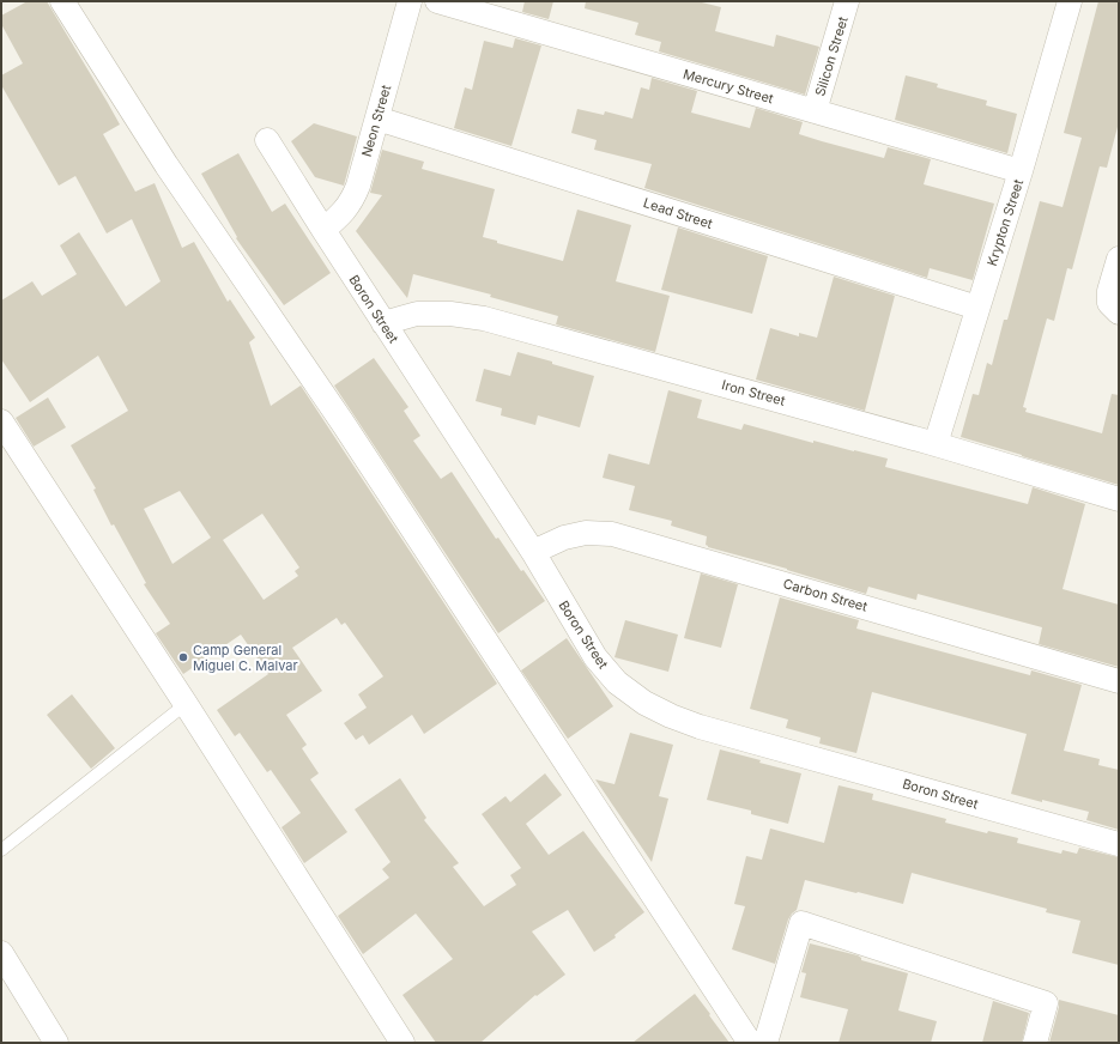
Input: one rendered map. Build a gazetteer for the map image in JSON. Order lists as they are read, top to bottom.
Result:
{
  "streets": {
    "street": [
      "Silicon Street",
      "Mercury Street",
      "Neon Street",
      "Lead Street",
      "Krypton Street",
      "Boron Street",
      "Iron Street",
      "Carbon Street"
    ]
  },
  "crossings": [
    ["Silicon Street", "Mercury Street"],
    ["Mercury Street", "Krypton Street"],
    ["Neon Street", "Lead Street"],
    ["Neon Street", "Boron Street"],
    ["Lead Street", "Krypton Street"],
    ["Krypton Street", "Iron Street"],
    ["Boron Street", "Iron Street"],
    ["Boron Street", "Carbon Street"]
  ],
  "places": ["Camp General Miguel C. Malvar"]
}
